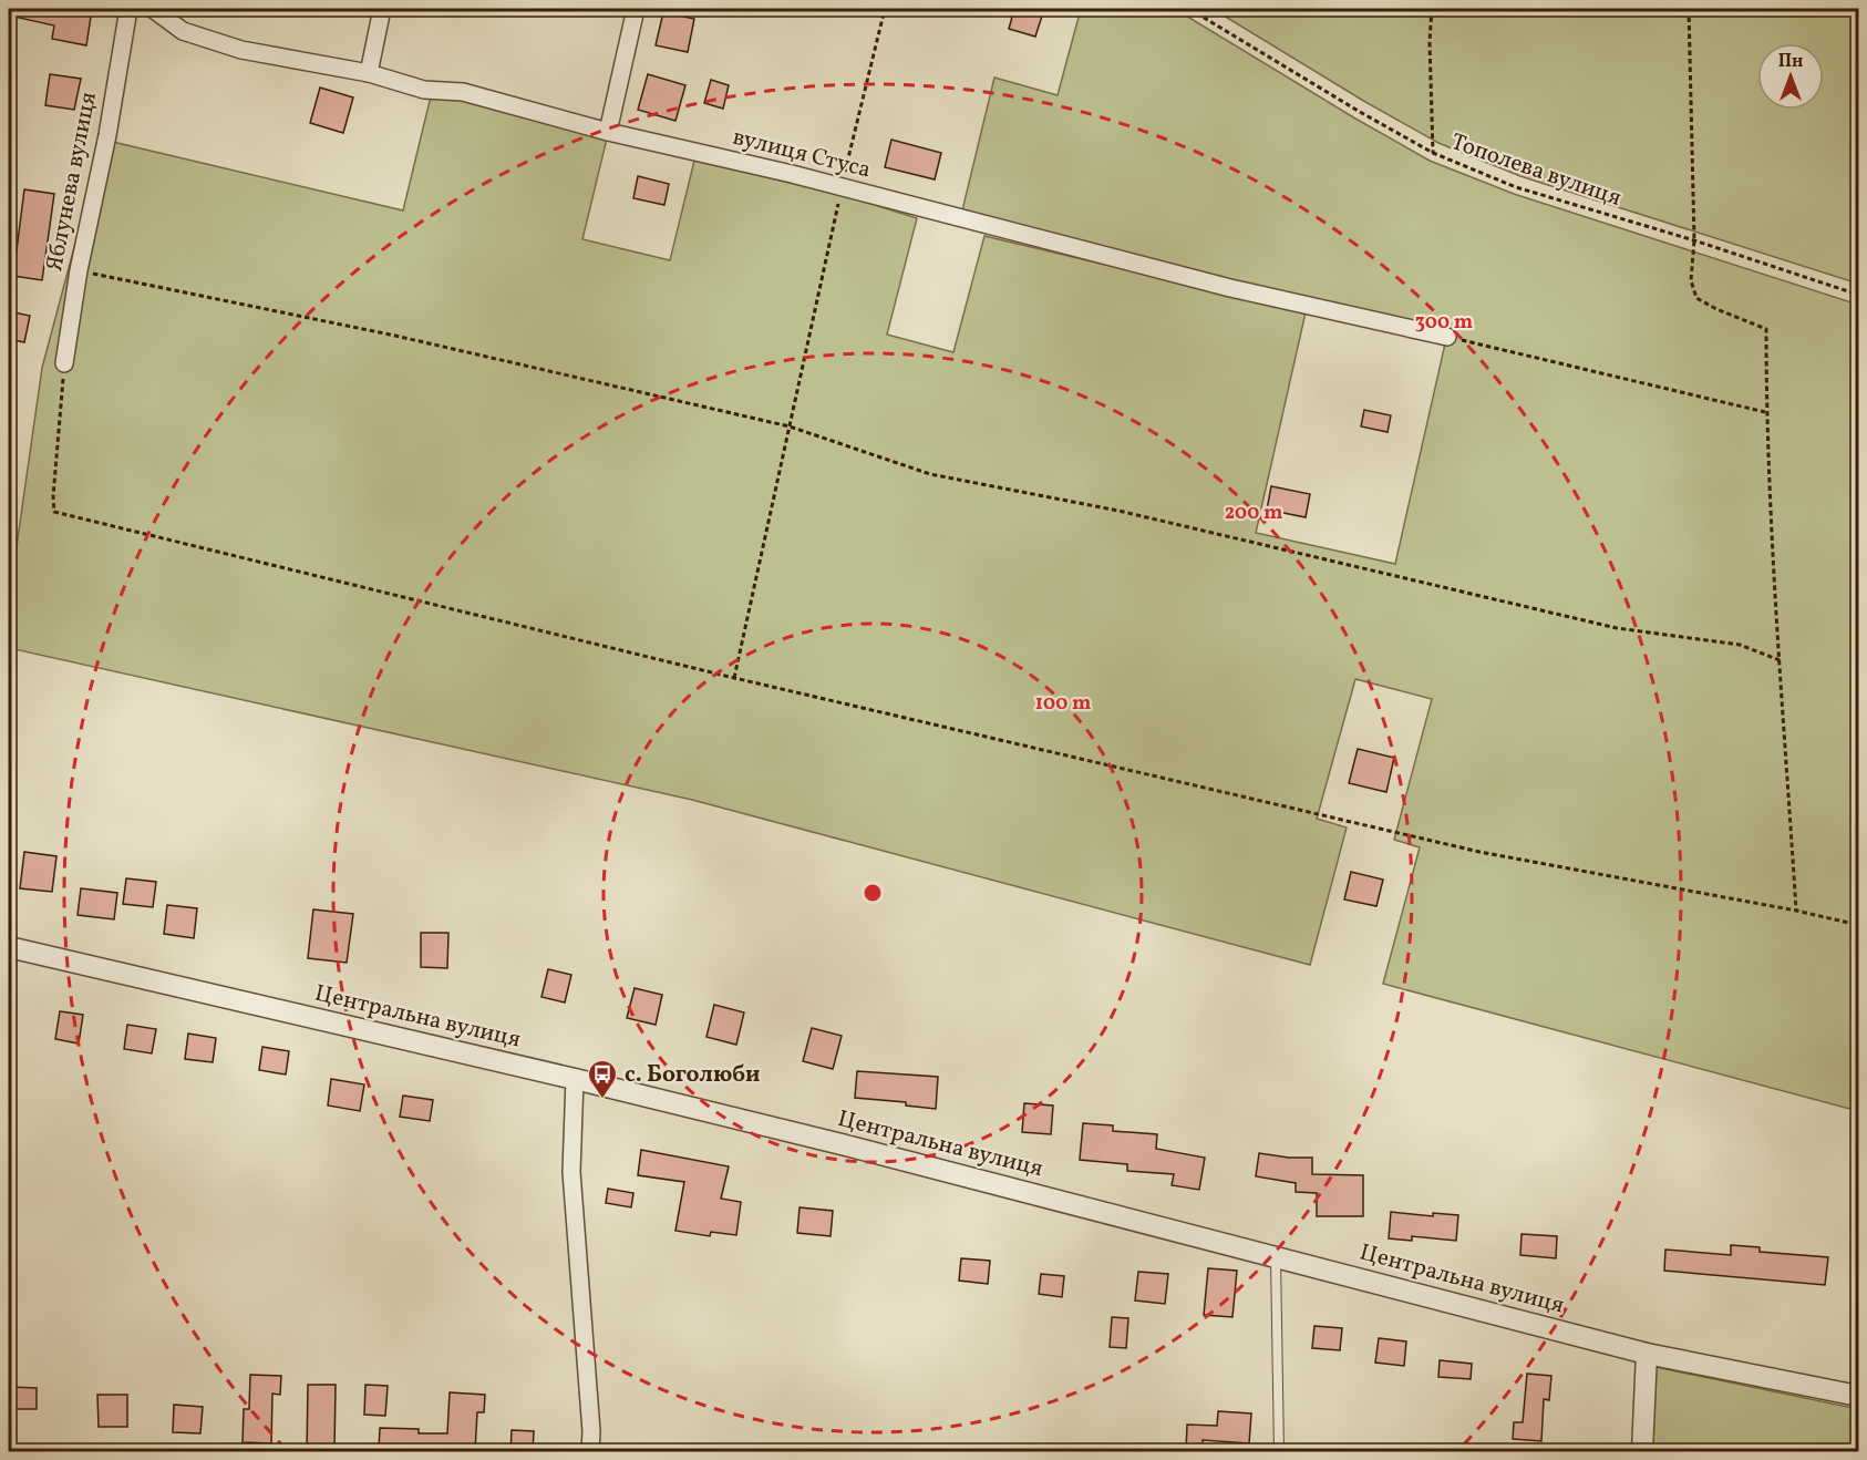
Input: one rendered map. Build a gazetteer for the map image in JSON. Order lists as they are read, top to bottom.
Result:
{
  "streets": {
    "street": ["вулиця Стуса", "Яблунева вулиця", "Центральна вулиця"],
    "path": ["Тополева вулиця"]
  },
  "places": {
    "bus stop": ["с. Боголюби"]
  },
  "north": "top",
  "rings": ["300 m", "200 m", "100 m"]
}
